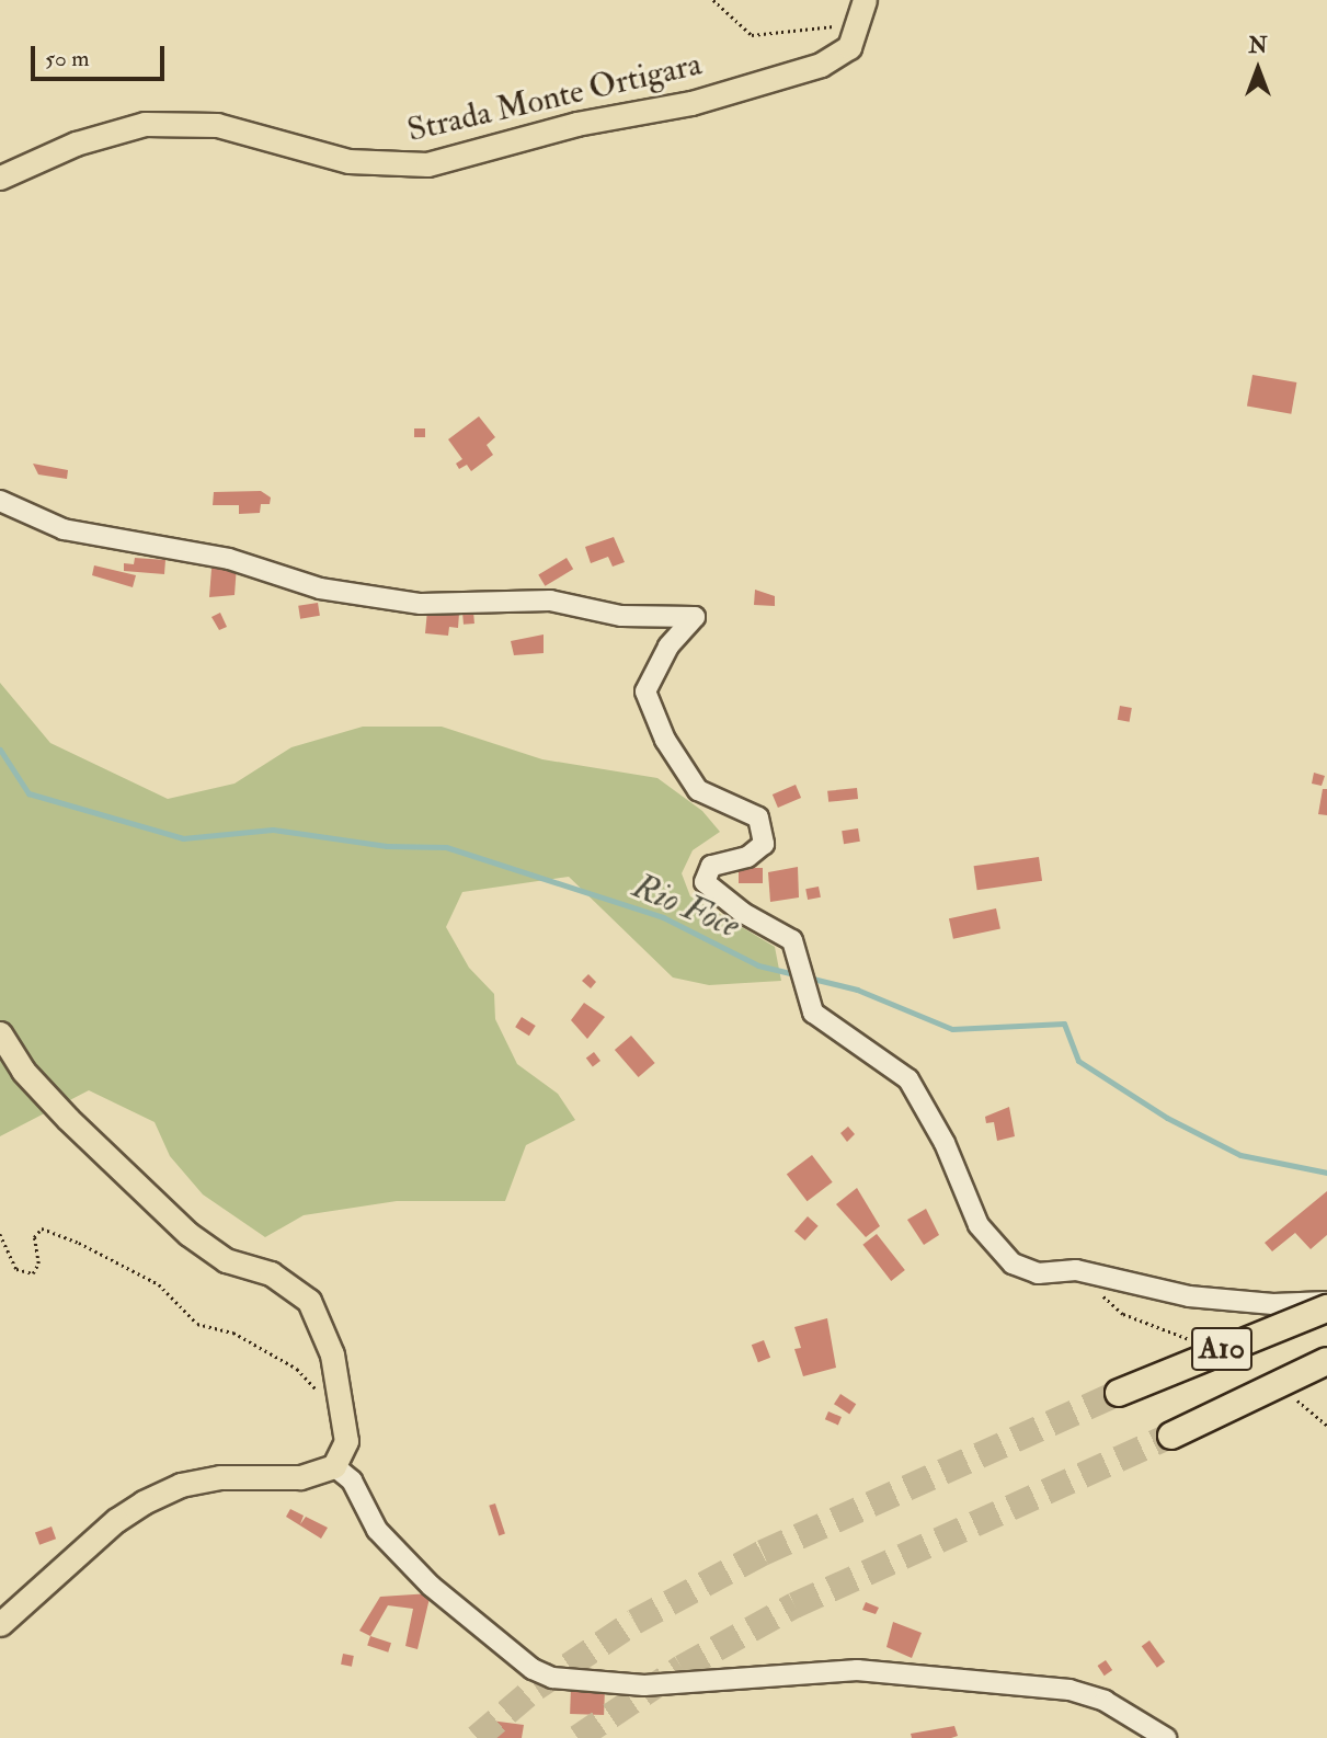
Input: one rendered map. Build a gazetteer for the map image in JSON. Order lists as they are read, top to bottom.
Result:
{
  "streets": {
    "highway": ["A10"],
    "main road": ["Strada Monte Ortigara"]
  },
  "water": ["Rio Foce"],
  "scale_bar": "50 m",
  "north": "top"
}
